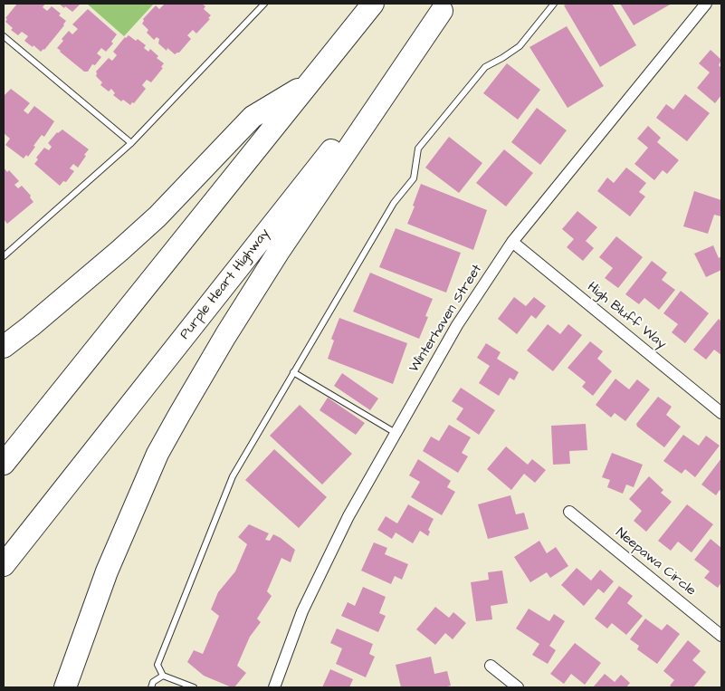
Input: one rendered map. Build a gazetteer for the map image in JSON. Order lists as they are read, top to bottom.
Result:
{
  "streets": {
    "highway": ["Purple Heart Highway"],
    "street": ["High Bluff Way", "Winterhaven Street", "Neepawa Circle"]
  },
  "crossings": [
    ["High Bluff Way", "Winterhaven Street"]
  ]
}
